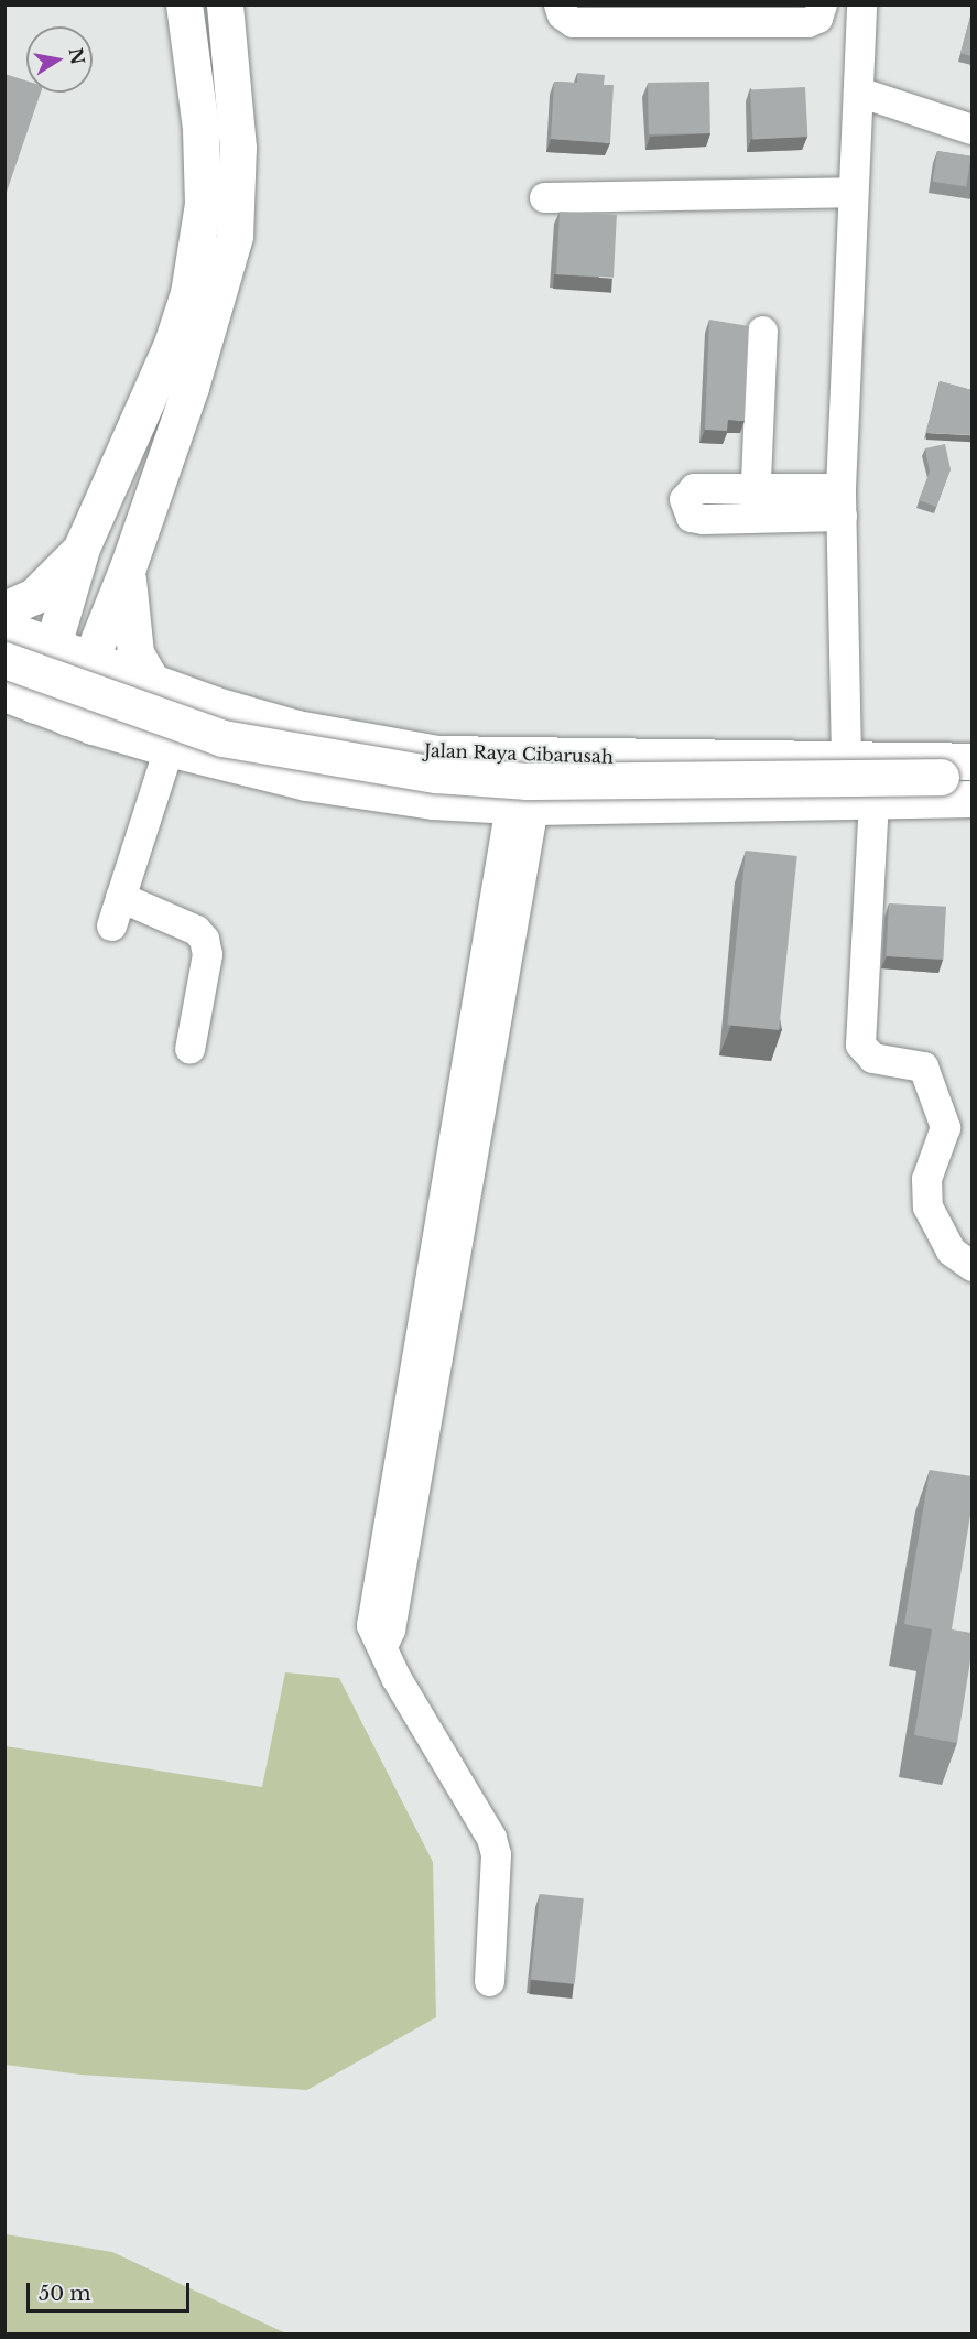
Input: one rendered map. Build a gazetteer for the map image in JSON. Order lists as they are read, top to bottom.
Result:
{
  "streets": {
    "main road": ["Jalan Raya Cibarusah"]
  },
  "scale_bar": "50 m",
  "north": "right"
}
